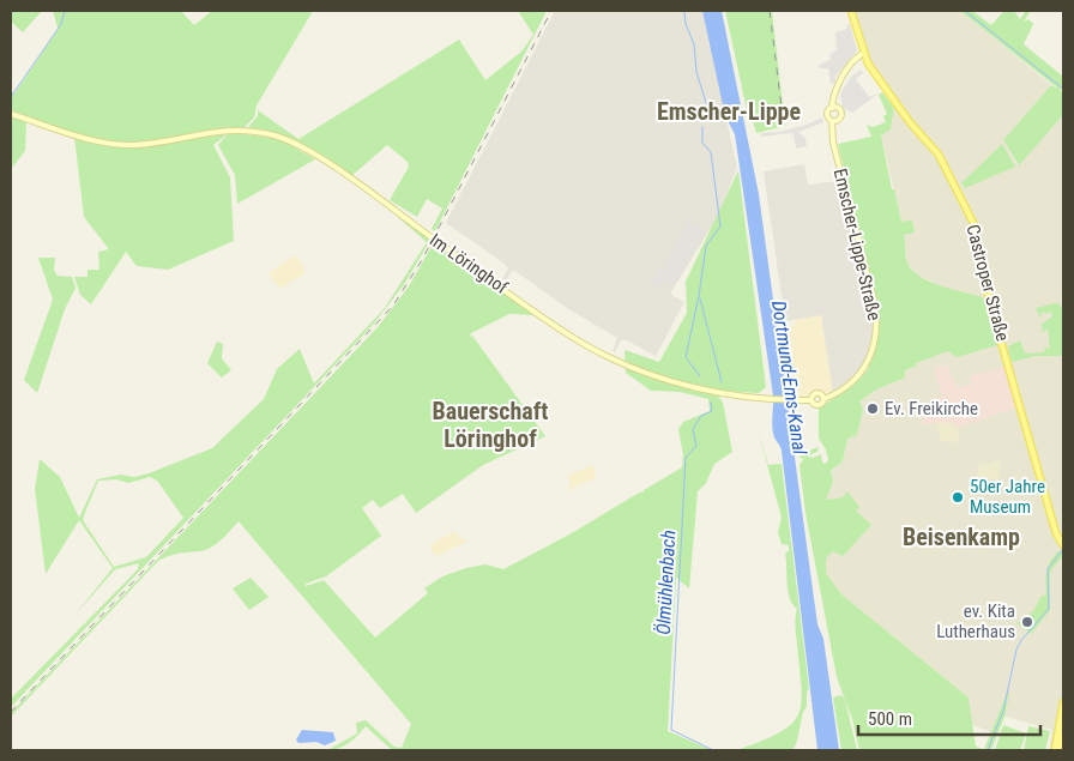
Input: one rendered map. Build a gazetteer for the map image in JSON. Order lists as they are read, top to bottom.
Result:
{
  "streets": {
    "main road": ["Castroper Straße"],
    "street": ["Emscher-Lippe-Straße", "Im Löringhof"]
  },
  "districts": ["Emscher-Lippe", "Bauerschaft Löringhof", "Beisenkamp"],
  "water": ["Dortmund-Ems-Kanal", "Ölmühlenbach"],
  "places": ["Ev. Freikirche", "50er Jahre Museum", "ev. Kita Lutherhaus"],
  "scale_bar": "500 m"
}
